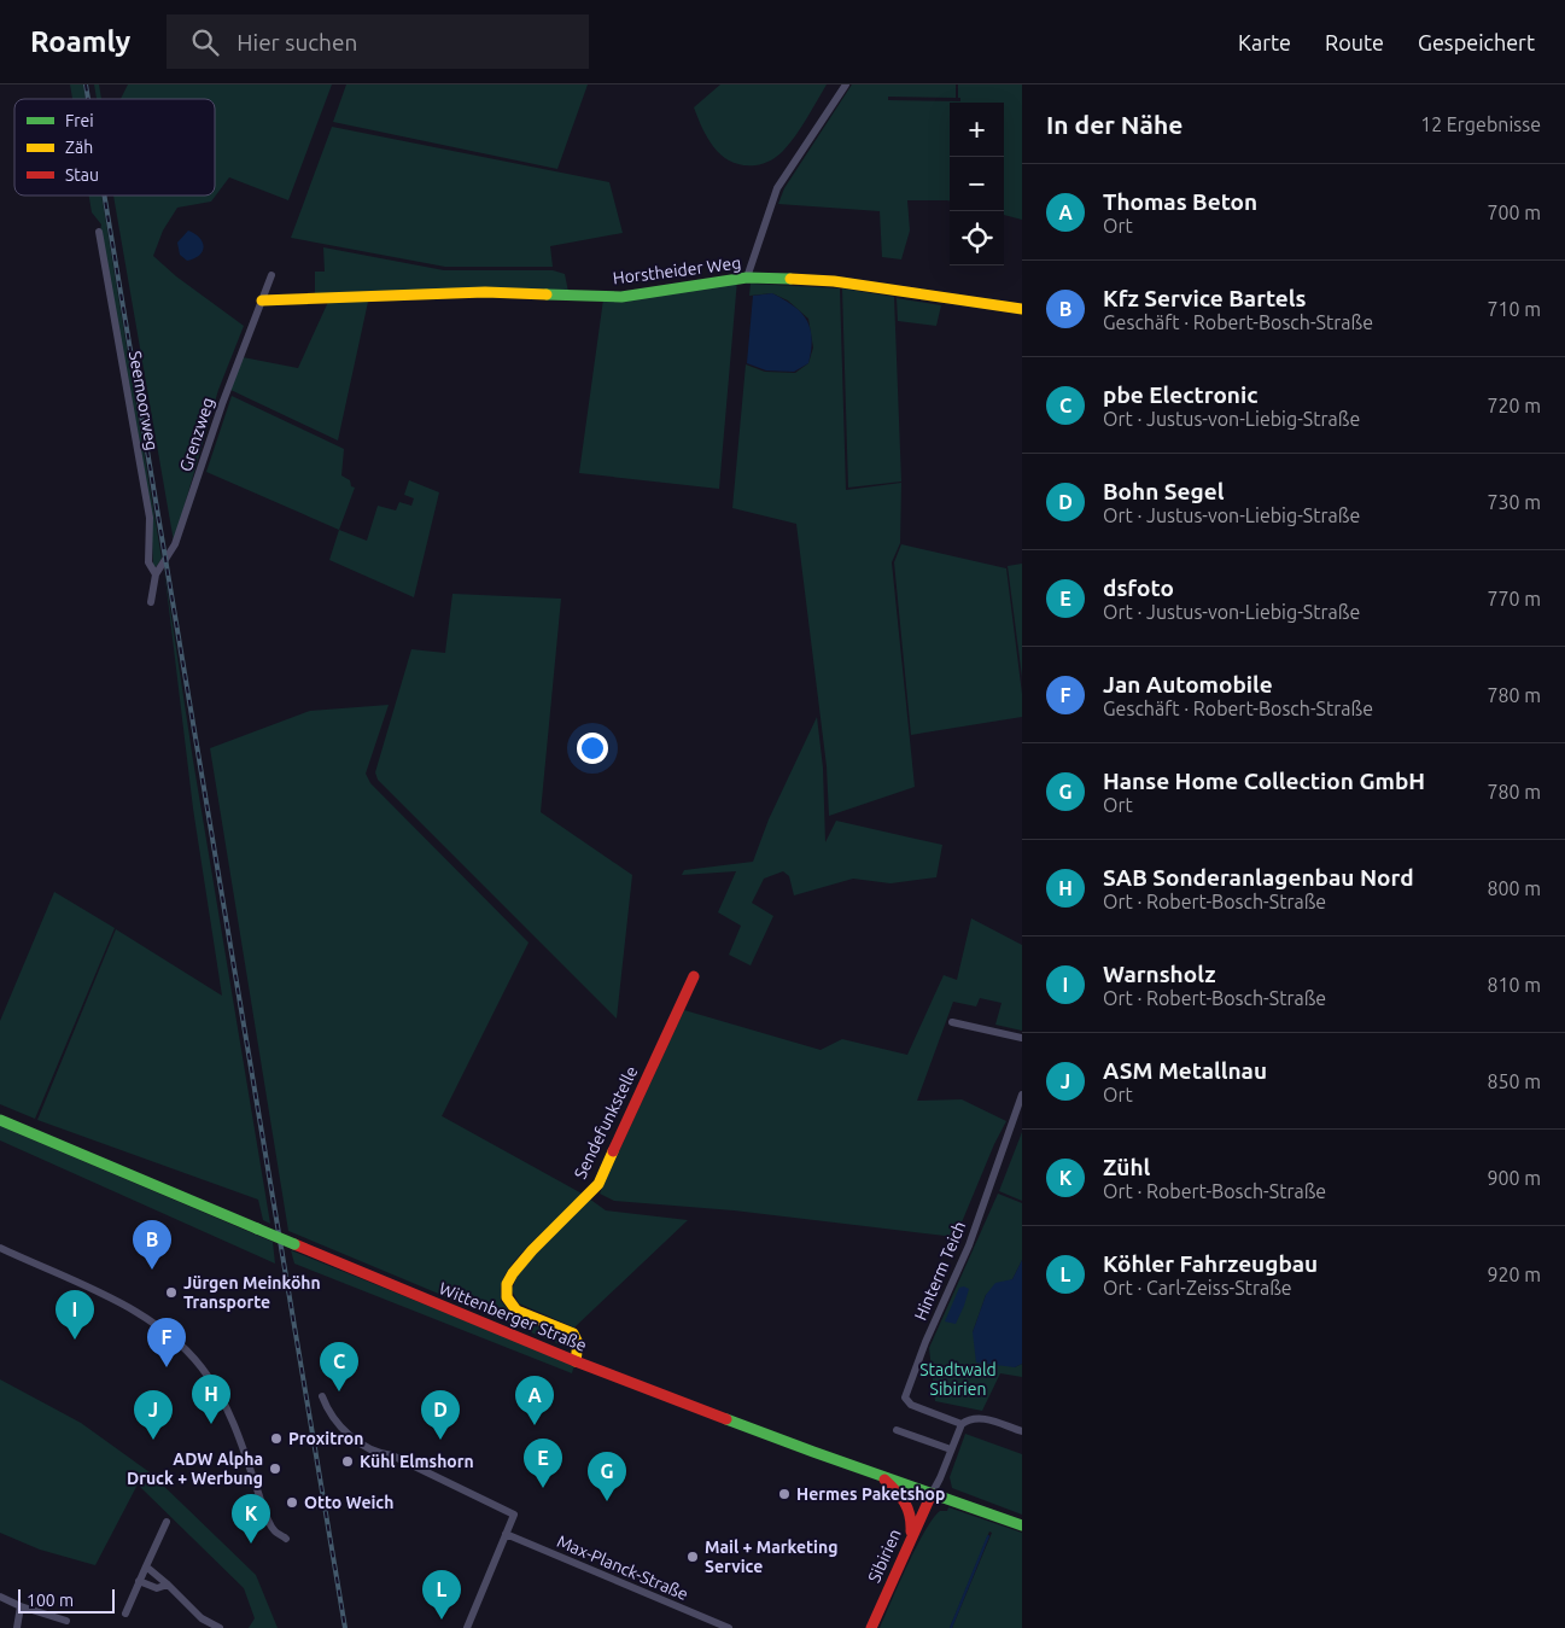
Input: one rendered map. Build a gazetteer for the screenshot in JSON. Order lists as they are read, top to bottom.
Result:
{
  "streets": {
    "street": [
      "Horstheider Weg",
      "Seemoorweg",
      "Grenzweg",
      "Sendefunkstelle",
      "Hinterm Teich",
      "Wittenberger Straße",
      "Sibirien",
      "Max-Planck-Straße"
    ]
  },
  "crossings": [
    ["Horstheider Weg", "Grenzweg"],
    ["Seemoorweg", "Grenzweg"],
    ["Sendefunkstelle", "Wittenberger Straße"],
    ["Hinterm Teich", "Sibirien"],
    ["Wittenberger Straße", "Sibirien"]
  ],
  "parks": ["Stadtwald Sibirien"],
  "places": [
    "Jürgen Meinköhn Transporte",
    "Proxitron",
    "Kühl Elmshorn",
    "ADW Alpha Druck + Werbung",
    "Hermes Paketshop",
    "Otto Weich",
    "Mail + Marketing Service"
  ],
  "legend": ["Frei", "Zäh", "Stau"],
  "scale_bar": "100 m",
  "page": {
    "header": "Roamly",
    "search": "Hier suchen",
    "nav": ["Karte", "Route", "Gespeichert"],
    "heading": ["In der Nähe", "12 Ergebnisse"],
    "map_buttons": ["+", "−"],
    "list": [
      {
        "mark": "A",
        "name": "Thomas Beton",
        "note": "Ort",
        "value": "700 m"
      },
      {
        "mark": "B",
        "name": "Kfz Service Bartels",
        "note": "Geschäft · Robert-Bosch-Straße",
        "value": "710 m"
      },
      {
        "mark": "C",
        "name": "pbe Electronic",
        "note": "Ort · Justus-von-Liebig-Straße",
        "value": "720 m"
      },
      {
        "mark": "D",
        "name": "Bohn Segel",
        "note": "Ort · Justus-von-Liebig-Straße",
        "value": "730 m"
      },
      {
        "mark": "E",
        "name": "dsfoto",
        "note": "Ort · Justus-von-Liebig-Straße",
        "value": "770 m"
      },
      {
        "mark": "F",
        "name": "Jan Automobile",
        "note": "Geschäft · Robert-Bosch-Straße",
        "value": "780 m"
      },
      {
        "mark": "G",
        "name": "Hanse Home Collection GmbH",
        "note": "Ort",
        "value": "780 m"
      },
      {
        "mark": "H",
        "name": "SAB Sonderanlagenbau Nord",
        "note": "Ort · Robert-Bosch-Straße",
        "value": "800 m"
      },
      {
        "mark": "I",
        "name": "Warnsholz",
        "note": "Ort · Robert-Bosch-Straße",
        "value": "810 m"
      },
      {
        "mark": "J",
        "name": "ASM Metallnau",
        "note": "Ort",
        "value": "850 m"
      },
      {
        "mark": "K",
        "name": "Zühl",
        "note": "Ort · Robert-Bosch-Straße",
        "value": "900 m"
      },
      {
        "mark": "L",
        "name": "Köhler Fahrzeugbau",
        "note": "Ort · Carl-Zeiss-Straße",
        "value": "920 m"
      }
    ],
    "pins": [
      "B",
      "I",
      "F",
      "C",
      "H",
      "A",
      "D",
      "J",
      "E",
      "G",
      "K",
      "L"
    ],
    "scale": "100 m"
  }
}
